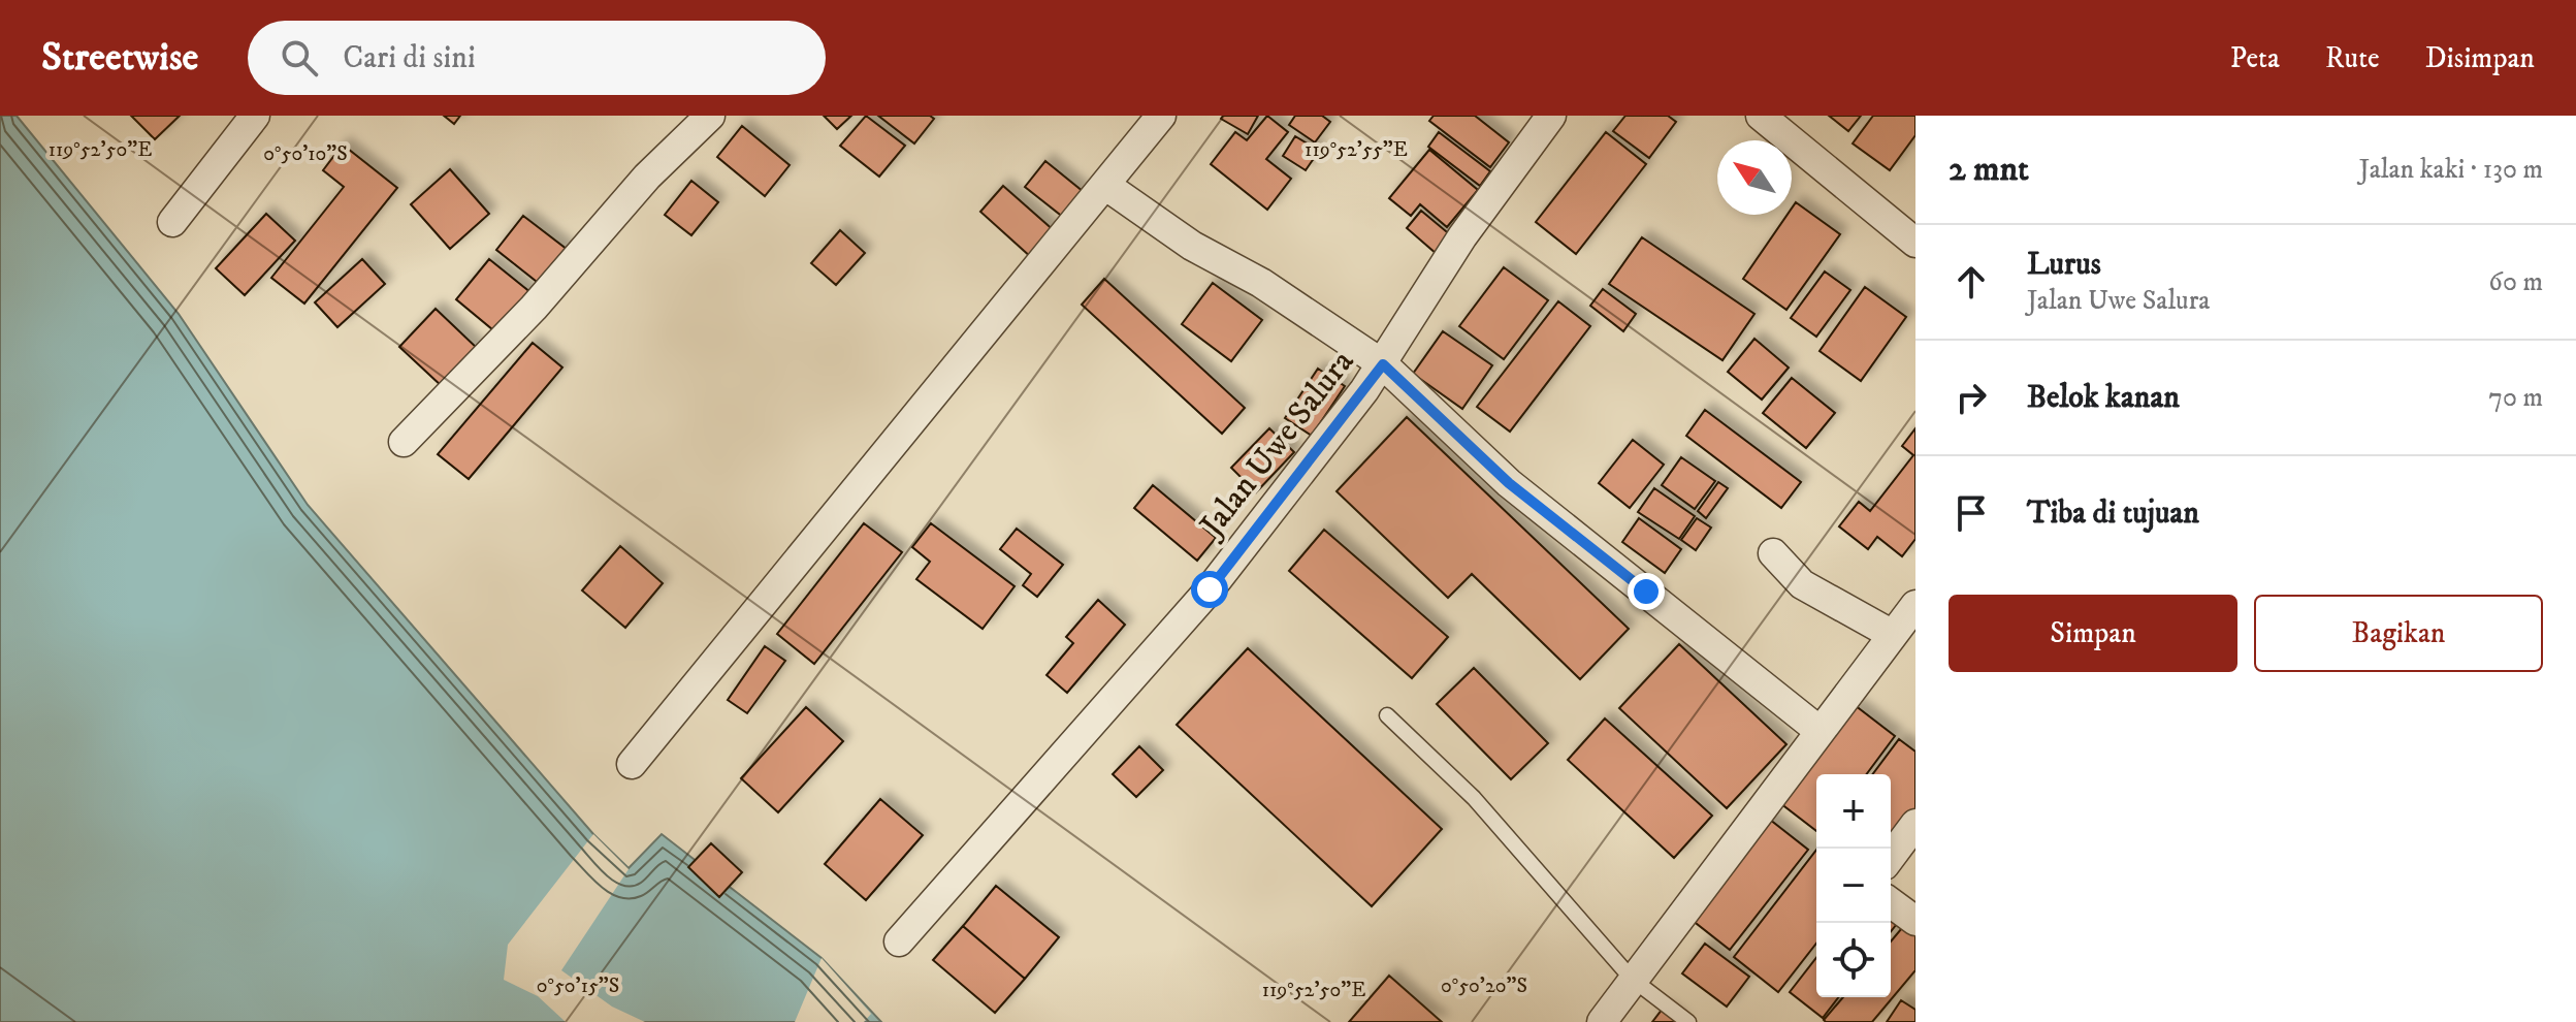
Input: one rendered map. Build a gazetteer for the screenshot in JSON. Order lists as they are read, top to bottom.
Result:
{
  "streets": {
    "street": ["Jalan Uwe Salura"]
  },
  "north": "top left",
  "page": {
    "header": "Streetwise",
    "search": "Cari di sini",
    "nav": ["Peta", "Rute", "Disimpan"],
    "heading": ["2 mnt", "Jalan kaki · 130 m"],
    "list": [
      ["Lurus", "Jalan Uwe Salura", "60 m"],
      ["Belok kanan", "70 m"],
      "Tiba di tujuan"
    ],
    "buttons": ["Simpan", "Bagikan"],
    "map_buttons": ["+", "−"]
  },
  "coordinates": [
    "119°52'50\"E",
    "119°52'55\"E",
    "0°50'10\"S",
    "0°50'15\"S",
    "0°50'20\"S"
  ]
}
